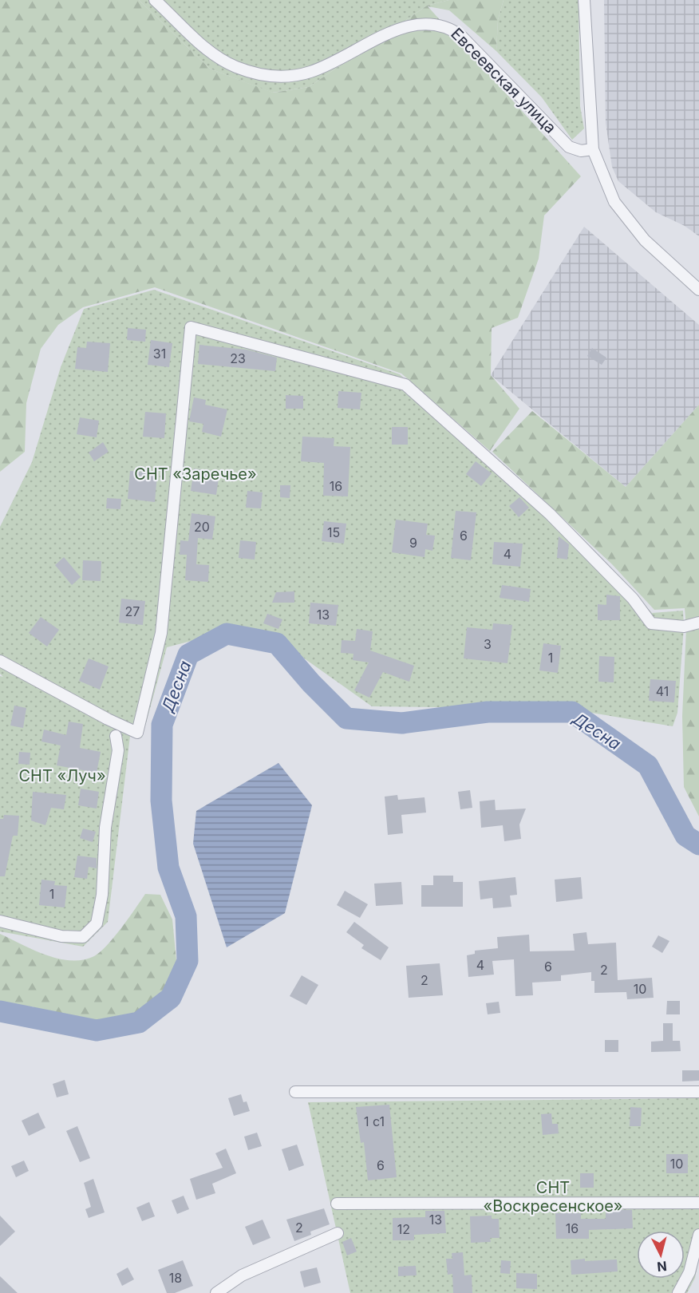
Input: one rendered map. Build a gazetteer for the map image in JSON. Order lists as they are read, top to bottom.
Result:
{
  "streets": {
    "street": ["Евсеевская улица"]
  },
  "water": ["Десна"],
  "parks": ["СНТ «Заречье»", "СНТ «Луч»", "СНТ «Воскресенское»"],
  "house_numbers": [
    "31",
    "23",
    "16",
    "20",
    "15",
    "6",
    "9",
    "4",
    "27",
    "13",
    "3",
    "1",
    "41",
    "1",
    "4",
    "6",
    "2",
    "2",
    "10",
    "1 с1",
    "10",
    "6",
    "13",
    "2",
    "16",
    "12",
    "18"
  ],
  "north": "bottom"
}
